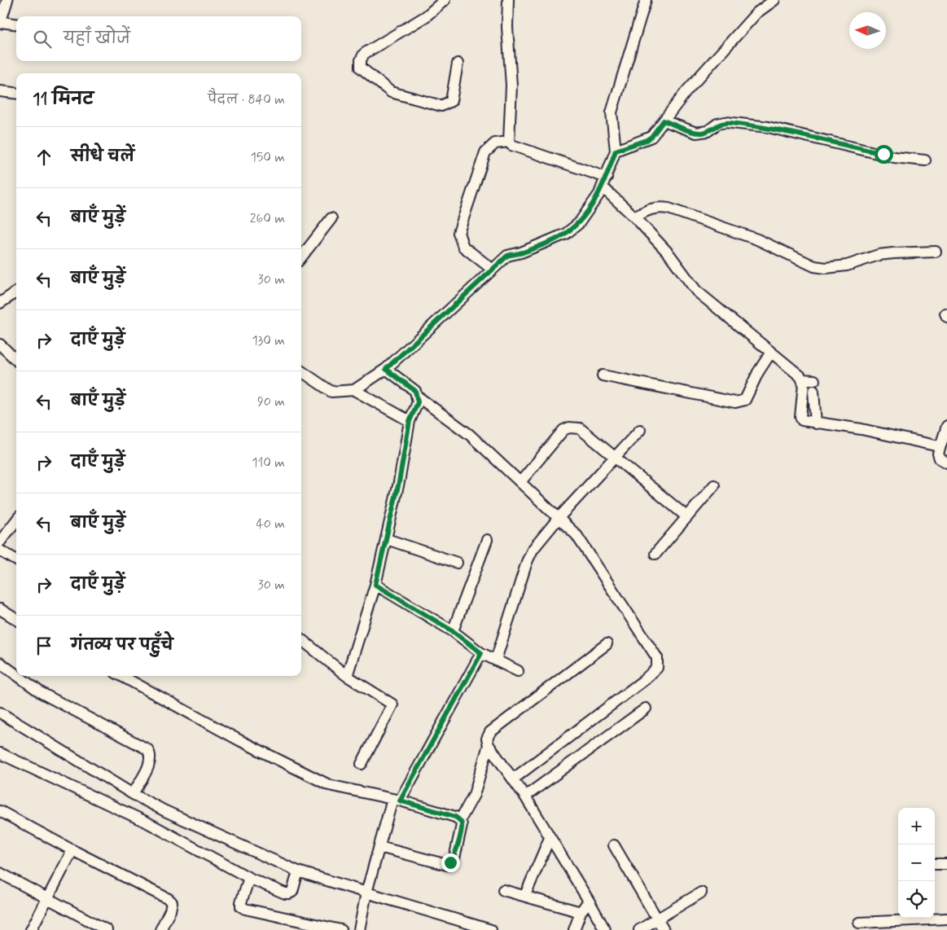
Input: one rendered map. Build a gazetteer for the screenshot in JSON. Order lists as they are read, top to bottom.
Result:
{
  "north": "left",
  "page": {
    "search": "यहाँ खोजें",
    "heading": ["11 मिनट", "पैदल · 840 m"],
    "list": [
      ["सीधे चलें", "150 m"],
      ["बाएँ मुड़ें", "260 m"],
      ["बाएँ मुड़ें", "30 m"],
      ["दाएँ मुड़ें", "130 m"],
      ["बाएँ मुड़ें", "90 m"],
      ["दाएँ मुड़ें", "110 m"],
      ["बाएँ मुड़ें", "40 m"],
      ["दाएँ मुड़ें", "30 m"],
      "गंतव्य पर पहुँचे"
    ],
    "map_buttons": ["+", "−"]
  }
}
